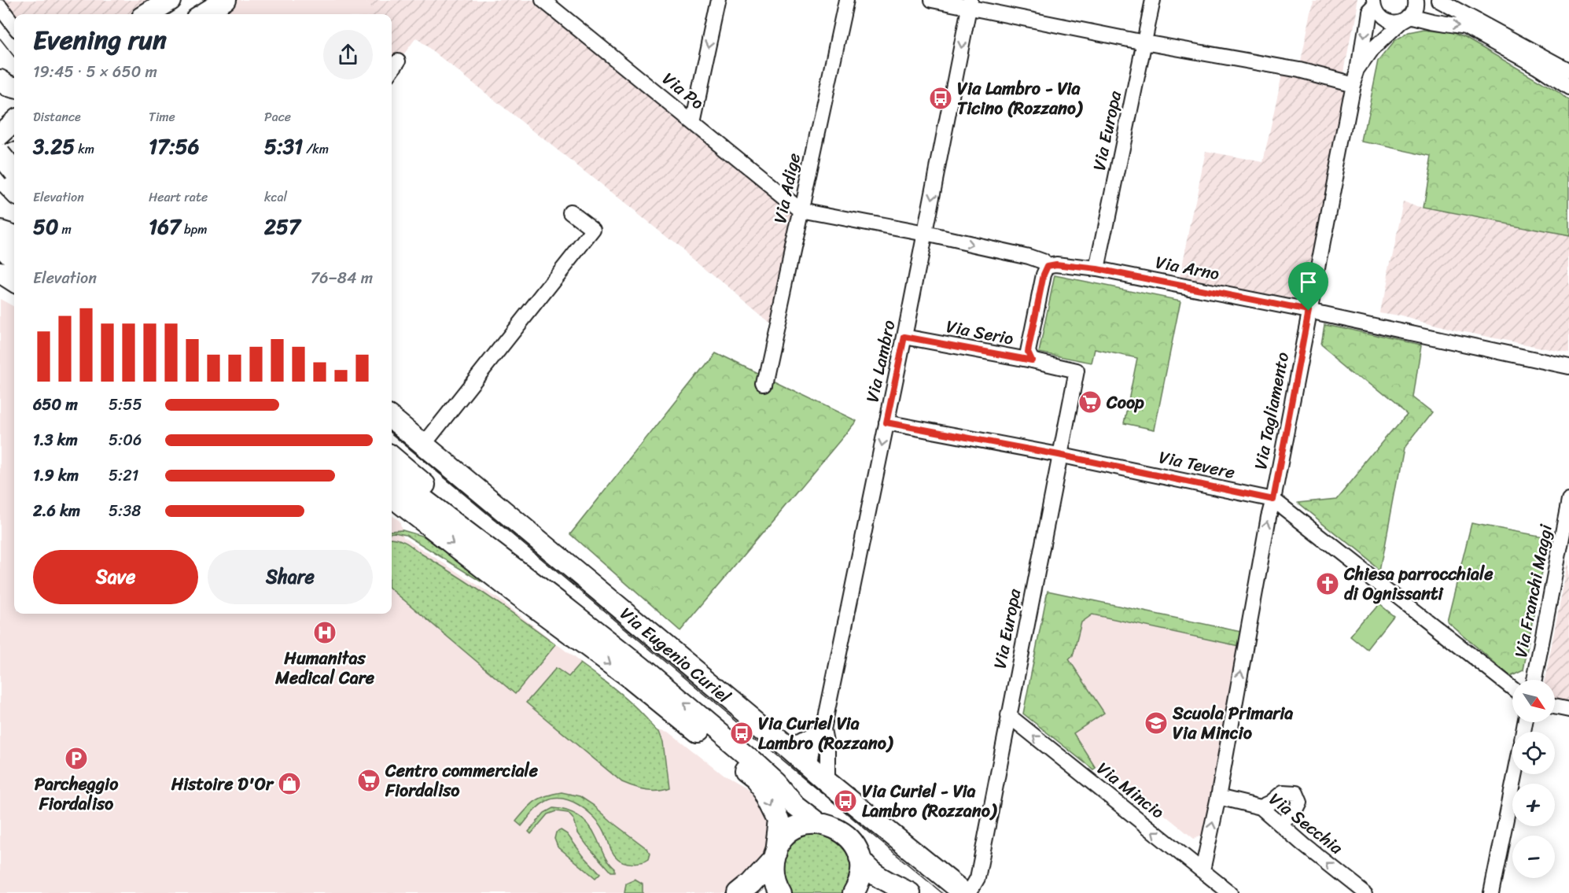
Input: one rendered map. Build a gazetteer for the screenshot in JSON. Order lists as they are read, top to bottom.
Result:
{
  "streets": {
    "main road": ["Via Eugenio Curiel"],
    "street": [
      "Via Po",
      "Via Europa",
      "Via Adige",
      "Via Arno",
      "Via Serio",
      "Via Lambro",
      "Via Tagliamento",
      "Via Tevere",
      "Via Franchi Maggi",
      "Via Mincio",
      "Via Secchia"
    ]
  },
  "crossings": [
    ["Via Po", "Via Adige"],
    ["Via Po", "Via Arno"],
    ["Via Europa", "Via Arno"],
    ["Via Europa", "Via Serio"],
    ["Via Europa", "Via Tevere"],
    ["Via Europa", "Via Mincio"],
    ["Via Adige", "Via Arno"],
    ["Via Arno", "Via Lambro"],
    ["Via Arno", "Via Tagliamento"],
    ["Via Serio", "Via Lambro"],
    ["Via Lambro", "Via Tevere"],
    ["Via Tagliamento", "Via Tevere"],
    ["Via Tagliamento", "Via Mincio"],
    ["Via Tagliamento", "Via Secchia"]
  ],
  "one_way": ["Via Lambro", "Via Mincio", "Via Secchia"],
  "places": {
    "bus stop": ["Via Lambro - Via Ticino (Rozzano)", "Via Curiel Via Lambro (Rozzano)", "Via Curiel - Via Lambro (Rozzano)"],
    "supermarket": ["Coop", "Centro commerciale Fiordaliso"],
    "church": ["Chiesa parrocchiale di Ognissanti"],
    "hospital": ["Humanitas Medical Care"],
    "school or university": ["Scuola Primaria Via Mincio"],
    "parking": ["Parcheggio Fiordaliso"],
    "shop": ["Histoire D'Or"]
  },
  "north": "bottom right",
  "page": {
    "heading": ["Evening run", "19:45 · 5 × 650 m"],
    "stats": [
      ["Distance", "3.25 km"],
      ["Time", "17:56"],
      ["Pace", "5:31 /km"],
      ["Elevation", "50 m"],
      ["Heart rate", "167 bpm"],
      ["kcal", "257"]
    ],
    "chart": ["Elevation", "76–84 m"],
    "list": [
      {
        "name": "650 m",
        "note": "5:55"
      },
      {
        "name": "1.3 km",
        "note": "5:06"
      },
      {
        "name": "1.9 km",
        "note": "5:21"
      },
      {
        "name": "2.6 km",
        "note": "5:38"
      }
    ],
    "buttons": ["Save", "Share"],
    "map_buttons": ["+", "−"]
  }
}
